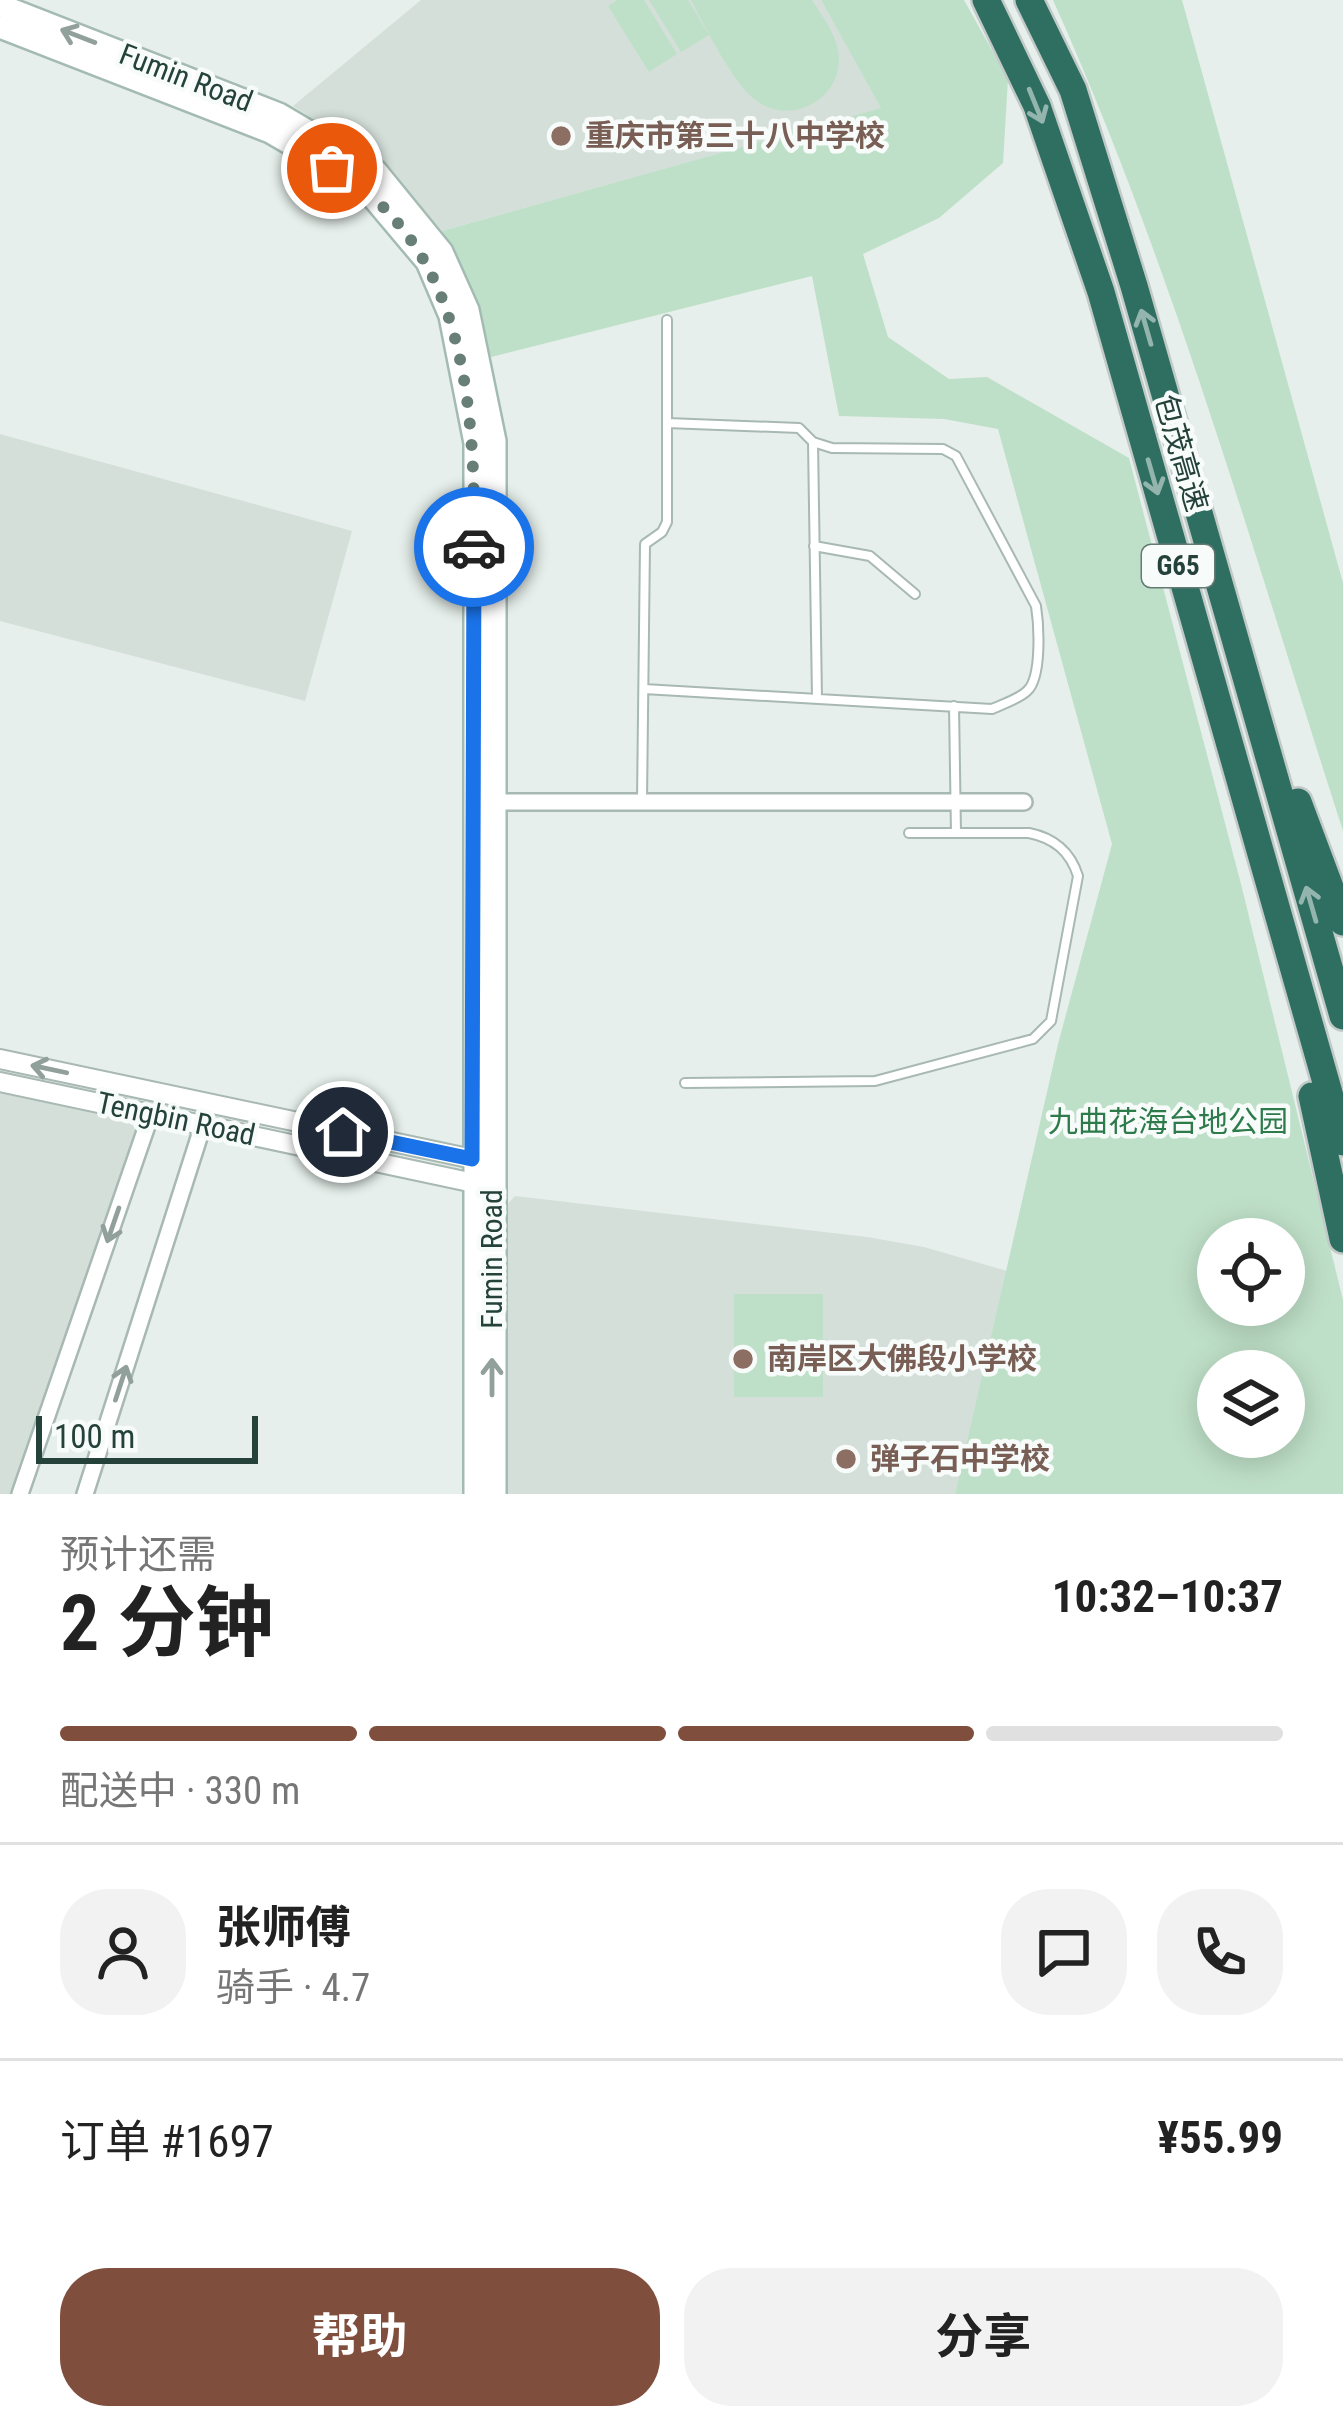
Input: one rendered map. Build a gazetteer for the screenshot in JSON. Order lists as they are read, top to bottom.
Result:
{
  "streets": {
    "highway": ["包茂高速", "G65"],
    "main road": ["Fumin Road"],
    "street": ["Tengbin Road"]
  },
  "crossings": [
    ["Fumin Road", "Tengbin Road"]
  ],
  "one_way": ["Fumin Road"],
  "parks": ["九曲花海台地公园"],
  "places": ["重庆市第三十八中学校", "南岸区大佛段小学校", "弹子石中学校"],
  "scale_bar": "100 m",
  "page": {
    "scale": "100 m",
    "heading": ["2 分钟", "预计还需", "10:32–10:37"],
    "panel": [
      "张师傅",
      "骑手 · 4.7",
      "订单 #1697",
      "¥55.99"
    ],
    "bar": "配送中 · 330 m",
    "buttons": ["帮助", "分享"]
  }
}
